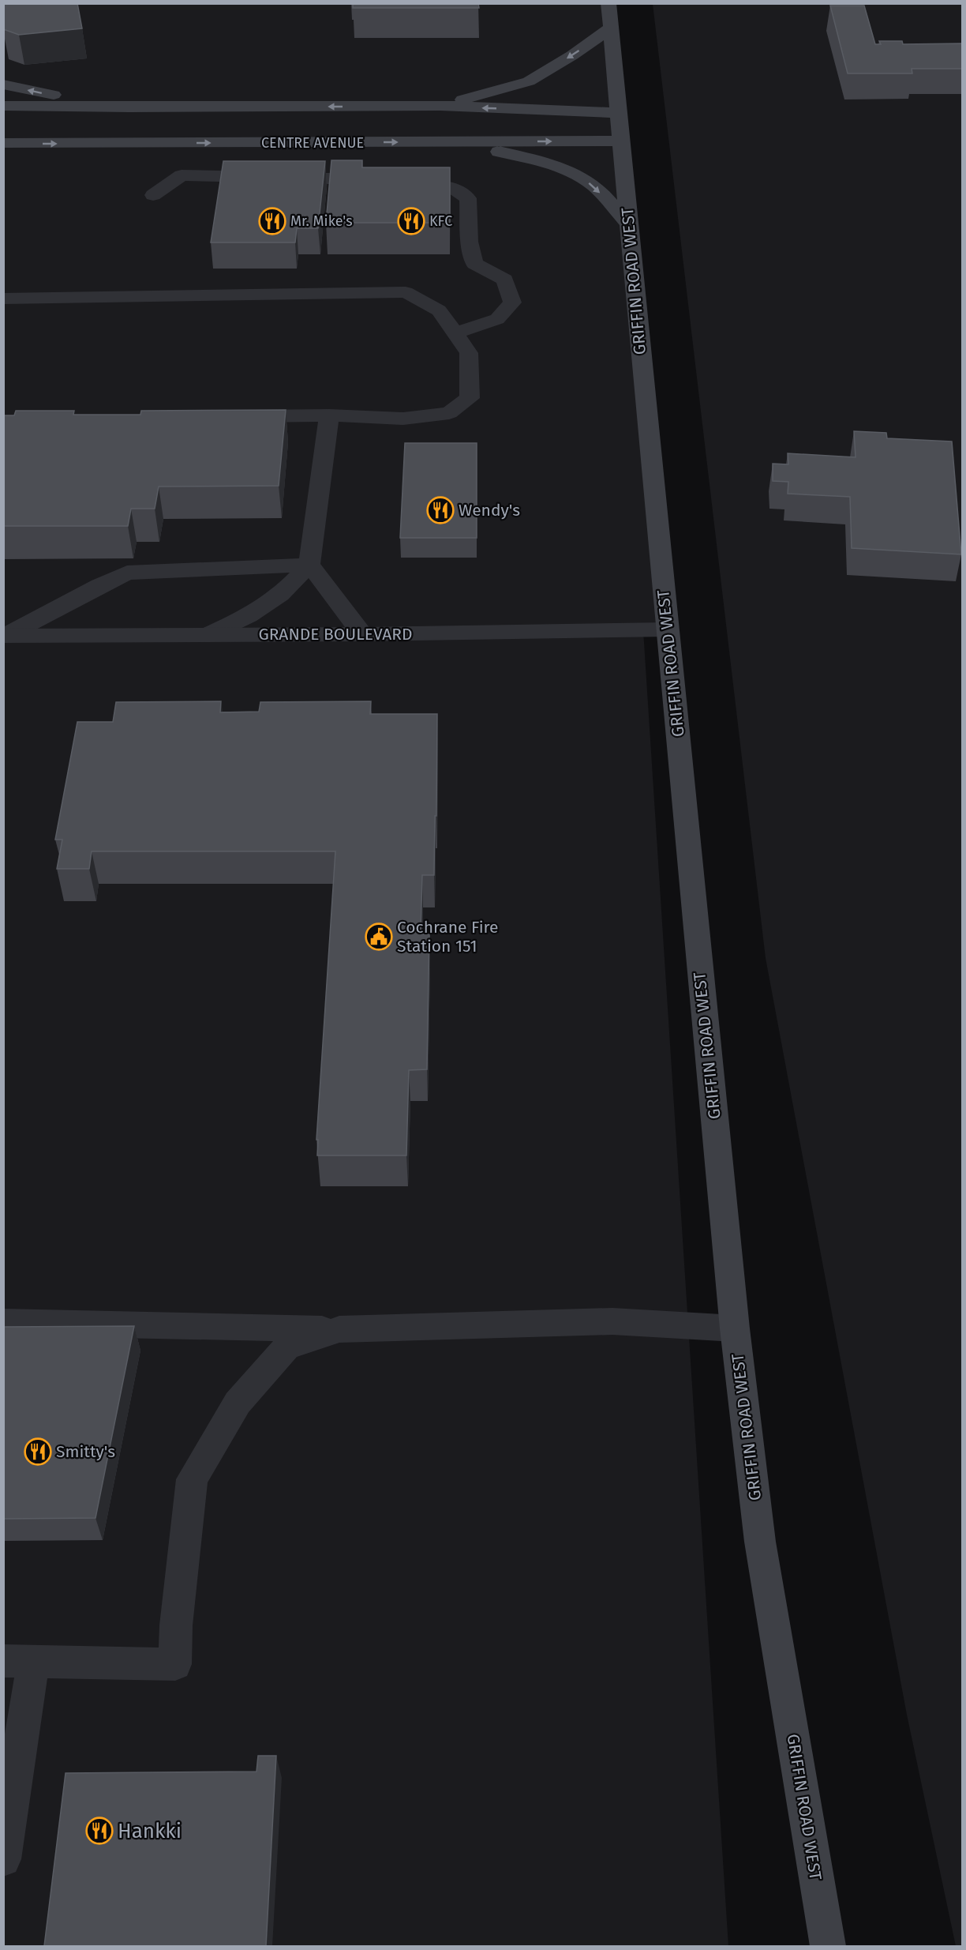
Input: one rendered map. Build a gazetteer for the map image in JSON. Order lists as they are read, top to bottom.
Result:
{
  "streets": {
    "main road": ["CENTRE AVENUE", "GRIFFIN ROAD WEST"],
    "street": ["GRANDE BOULEVARD"]
  },
  "crossings": [
    ["CENTRE AVENUE", "GRIFFIN ROAD WEST"],
    ["GRIFFIN ROAD WEST", "GRANDE BOULEVARD"]
  ],
  "places": {
    "restaurant": [
      "Mr. Mike's",
      "KFC",
      "Wendy's",
      "Smitty's",
      "Hankki"
    ],
    "public building": ["Cochrane Fire Station 151"]
  }
}
